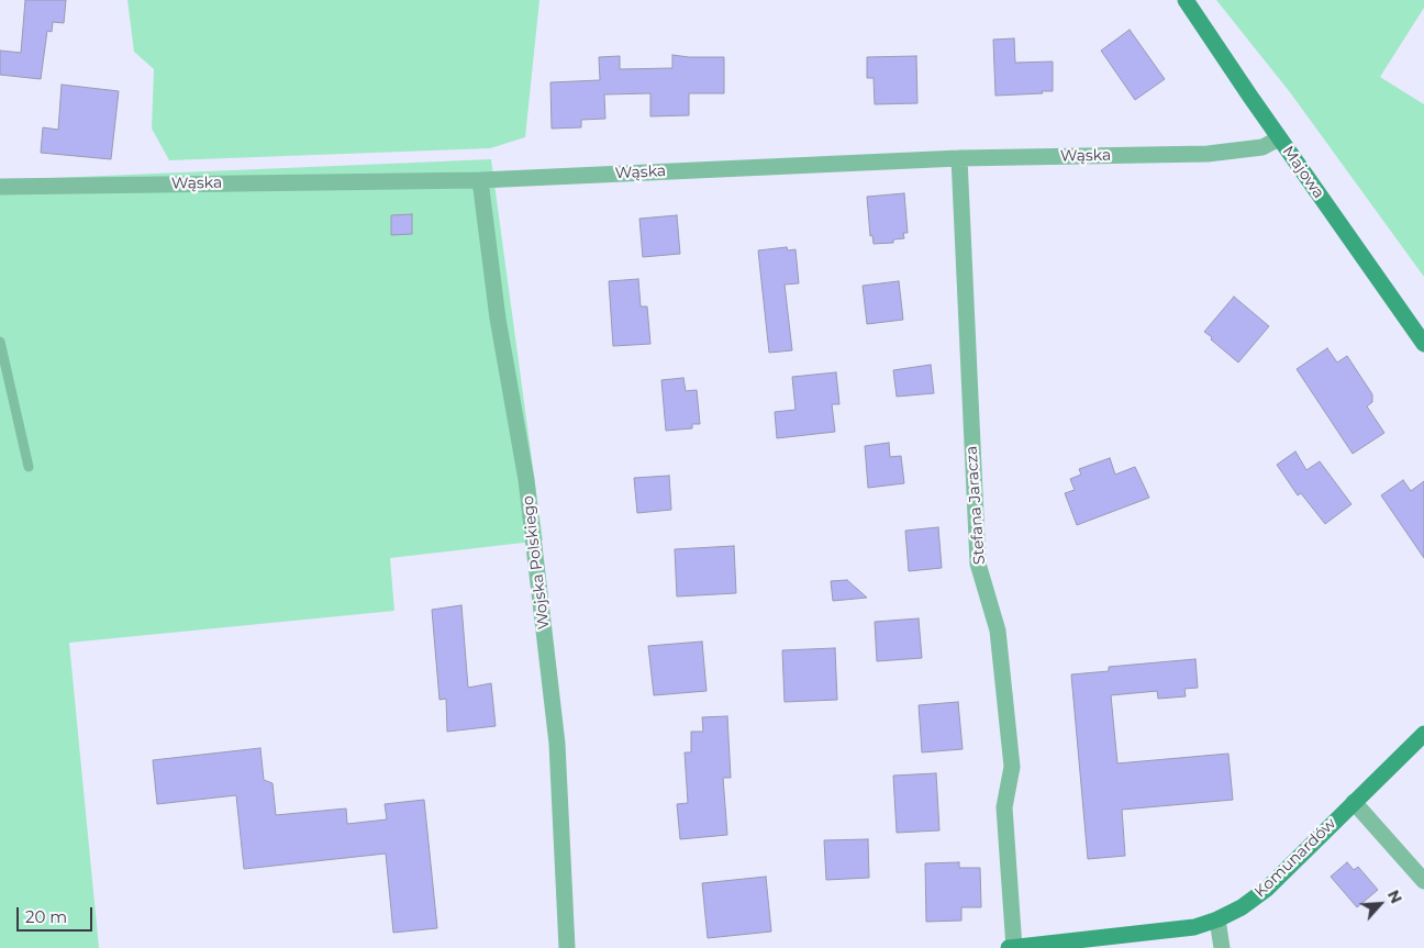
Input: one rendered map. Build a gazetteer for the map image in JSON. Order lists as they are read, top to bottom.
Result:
{
  "streets": {
    "street": [
      "Wąska",
      "Majowa",
      "Stefana Jaracza",
      "Wojska Polskiego",
      "Komunardów"
    ]
  },
  "crossings": [
    ["Wąska", "Majowa"],
    ["Wąska", "Stefana Jaracza"],
    ["Wąska", "Wojska Polskiego"],
    ["Stefana Jaracza", "Komunardów"]
  ],
  "scale_bar": "20 m",
  "north": "top right"
}
